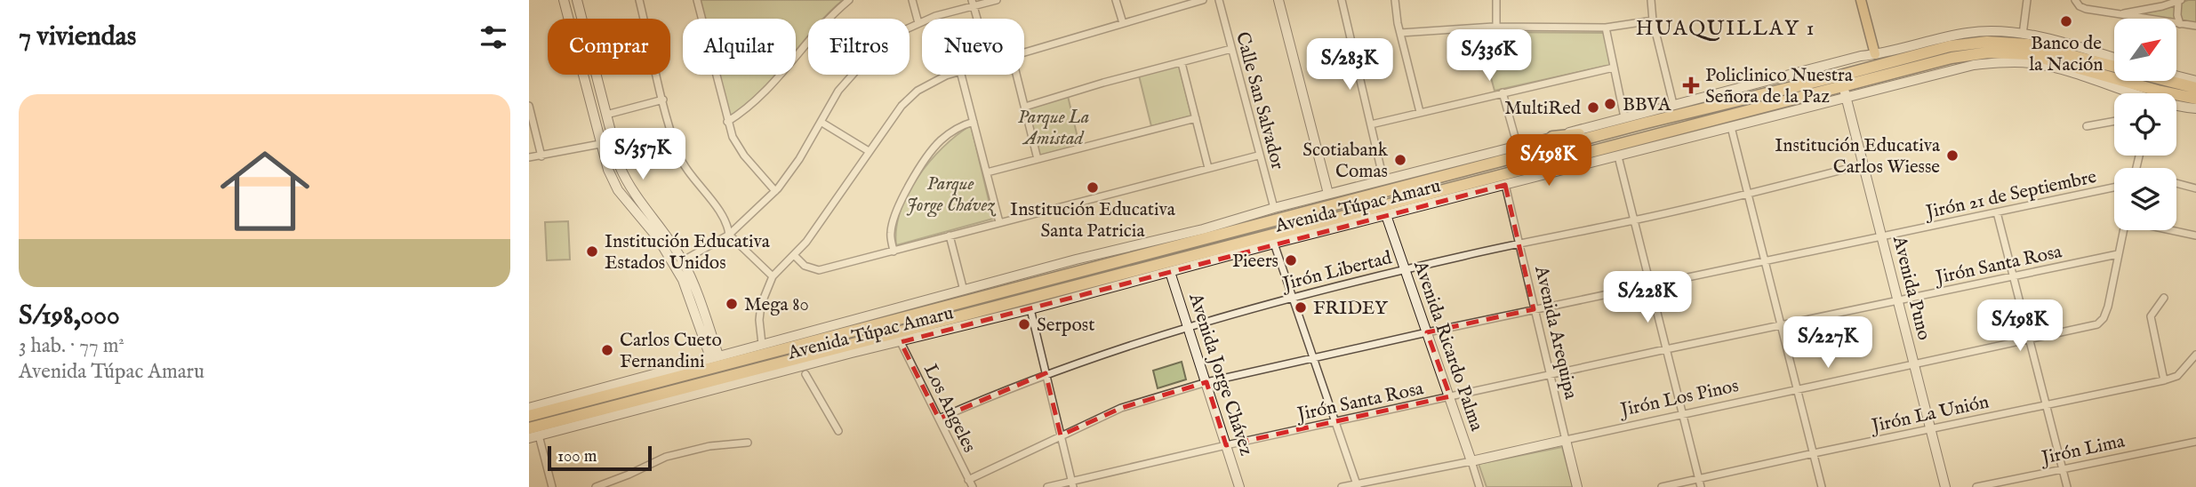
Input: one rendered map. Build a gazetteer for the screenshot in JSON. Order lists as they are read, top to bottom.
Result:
{
  "streets": {
    "highway": ["Avenida Túpac Amaru"],
    "main road": [
      "Avenida Puno",
      "Avenida Arequipa",
      "Avenida Ricardo Palma",
      "Avenida Jorge Chávez",
      "Jirón Los Pinos"
    ],
    "street": [
      "Calle San Salvador",
      "Jirón 21 de Septiembre",
      "Jirón Santa Rosa",
      "Jirón Libertad",
      "Los Angeles",
      "Jirón La Unión",
      "Jirón Lima"
    ]
  },
  "crossings": [
    ["Calle San Salvador", "Avenida Túpac Amaru"],
    ["Jirón 21 de Septiembre", "Avenida Puno"],
    ["Jirón 21 de Septiembre", "Avenida Arequipa"],
    ["Jirón 21 de Septiembre", "Avenida Ricardo Palma"],
    ["Jirón 21 de Septiembre", "Avenida Jorge Chávez"],
    ["Jirón 21 de Septiembre", "Los Angeles"],
    ["Avenida Túpac Amaru", "Avenida Puno"],
    ["Avenida Túpac Amaru", "Avenida Arequipa"],
    ["Avenida Túpac Amaru", "Avenida Ricardo Palma"],
    ["Avenida Túpac Amaru", "Avenida Jorge Chávez"],
    ["Avenida Túpac Amaru", "Los Angeles"],
    ["Jirón Santa Rosa", "Avenida Puno"],
    ["Jirón Santa Rosa", "Avenida Arequipa"],
    ["Jirón Santa Rosa", "Avenida Ricardo Palma"],
    ["Jirón Santa Rosa", "Avenida Jorge Chávez"],
    ["Jirón Santa Rosa", "Jirón Los Pinos"],
    ["Jirón Libertad", "Avenida Puno"],
    ["Jirón Libertad", "Avenida Arequipa"],
    ["Jirón Libertad", "Avenida Ricardo Palma"],
    ["Jirón Libertad", "Avenida Jorge Chávez"],
    ["Jirón Libertad", "Los Angeles"],
    ["Avenida Puno", "Jirón Los Pinos"],
    ["Avenida Puno", "Jirón La Unión"],
    ["Avenida Arequipa", "Jirón Los Pinos"],
    ["Avenida Ricardo Palma", "Jirón Los Pinos"]
  ],
  "districts": ["HUAQUILLAY 1"],
  "parks": ["Parque La Amistad", "Parque Jorge Chávez"],
  "places": {
    "other": [
      "Banco de la Nación",
      "BBVA",
      "MultiRed",
      "Institución Educativa Carlos Wiesse",
      "Scotiabank Comas",
      "Institución Educativa Santa Patricia",
      "Institución Educativa Estados Unidos",
      "Pieers",
      "Mega 80",
      "FRIDEY",
      "Serpost",
      "Carlos Cueto Fernandini"
    ],
    "health": ["Policlinico Nuestra Señora de la Paz"]
  },
  "scale_bar": "100 m",
  "north": "top right",
  "page": {
    "heading": "7 viviendas",
    "chip": [
      "Comprar",
      "Alquilar",
      "Filtros",
      "Nuevo"
    ],
    "price": [
      "S/336K",
      "S/283K",
      "S/357K",
      "S/198K",
      "S/228K",
      "S/198K",
      "S/227K"
    ],
    "list": [
      {
        "name": "S/198,000",
        "note": "3 hab. · 77 m² · Avenida Túpac Amaru"
      }
    ],
    "scale": "100 m"
  }
}
